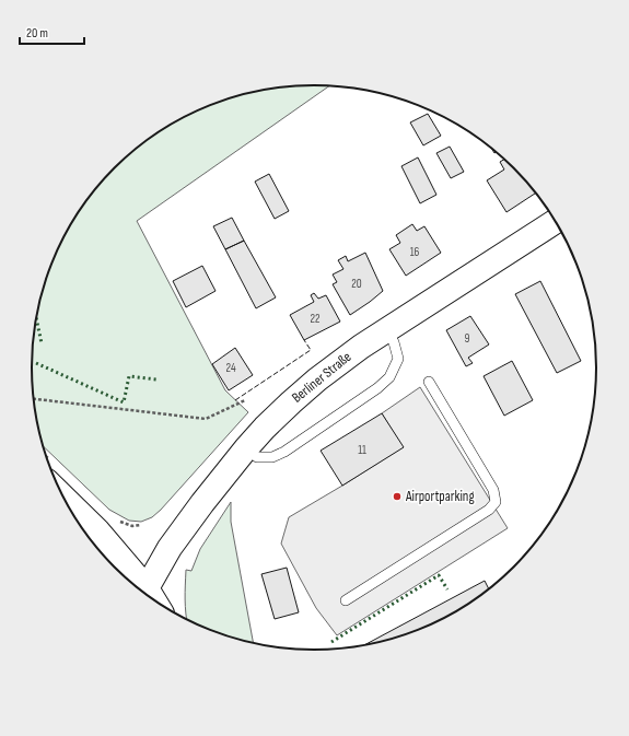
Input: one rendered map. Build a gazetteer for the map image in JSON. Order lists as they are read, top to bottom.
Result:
{
  "streets": {
    "main road": ["Berliner Straße"]
  },
  "places": ["Airportparking"],
  "house_numbers": [
    "16",
    "20",
    "22",
    "9",
    "24",
    "11"
  ],
  "scale_bar": "20 m"
}
